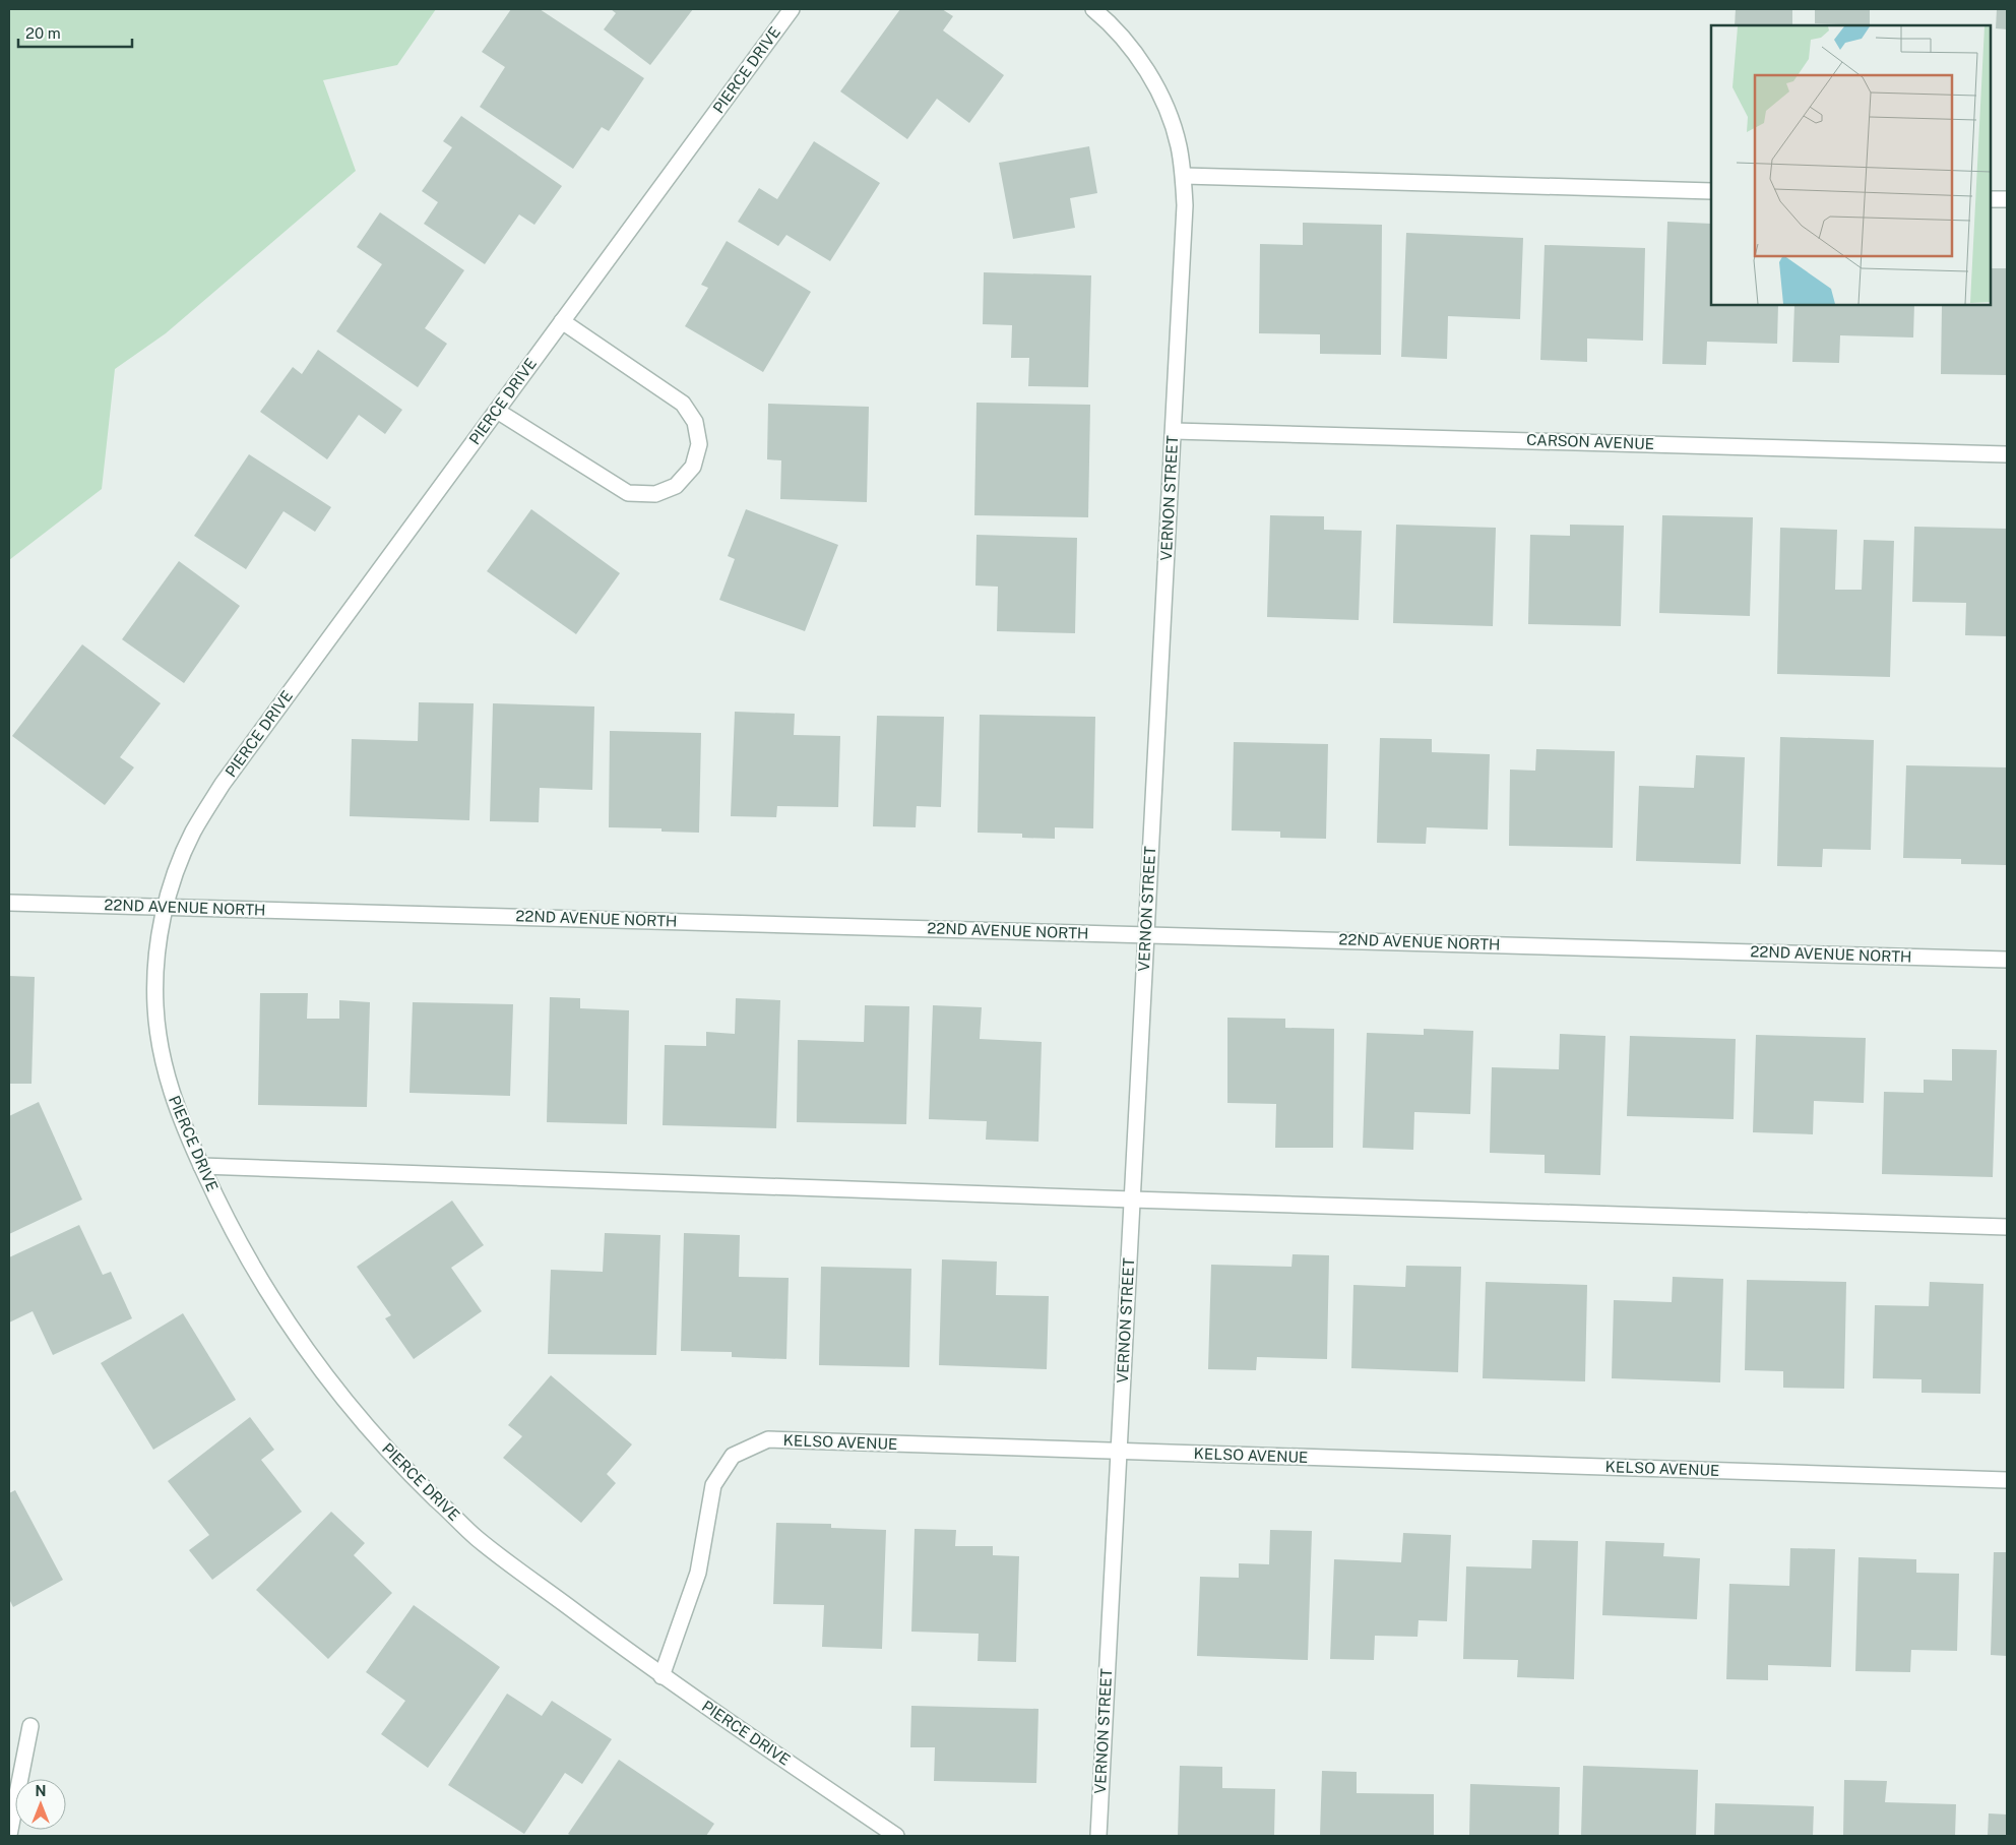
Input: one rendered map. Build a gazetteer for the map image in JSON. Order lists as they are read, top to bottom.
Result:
{
  "streets": {
    "street": [
      "PIERCE DRIVE",
      "CARSON AVENUE",
      "VERNON STREET",
      "22ND AVENUE NORTH",
      "KELSO AVENUE"
    ]
  },
  "crossings": [
    ["PIERCE DRIVE", "22ND AVENUE NORTH"],
    ["PIERCE DRIVE", "KELSO AVENUE"],
    ["CARSON AVENUE", "VERNON STREET"],
    ["VERNON STREET", "22ND AVENUE NORTH"],
    ["VERNON STREET", "KELSO AVENUE"]
  ],
  "scale_bar": "20 m",
  "north": "top"
}
